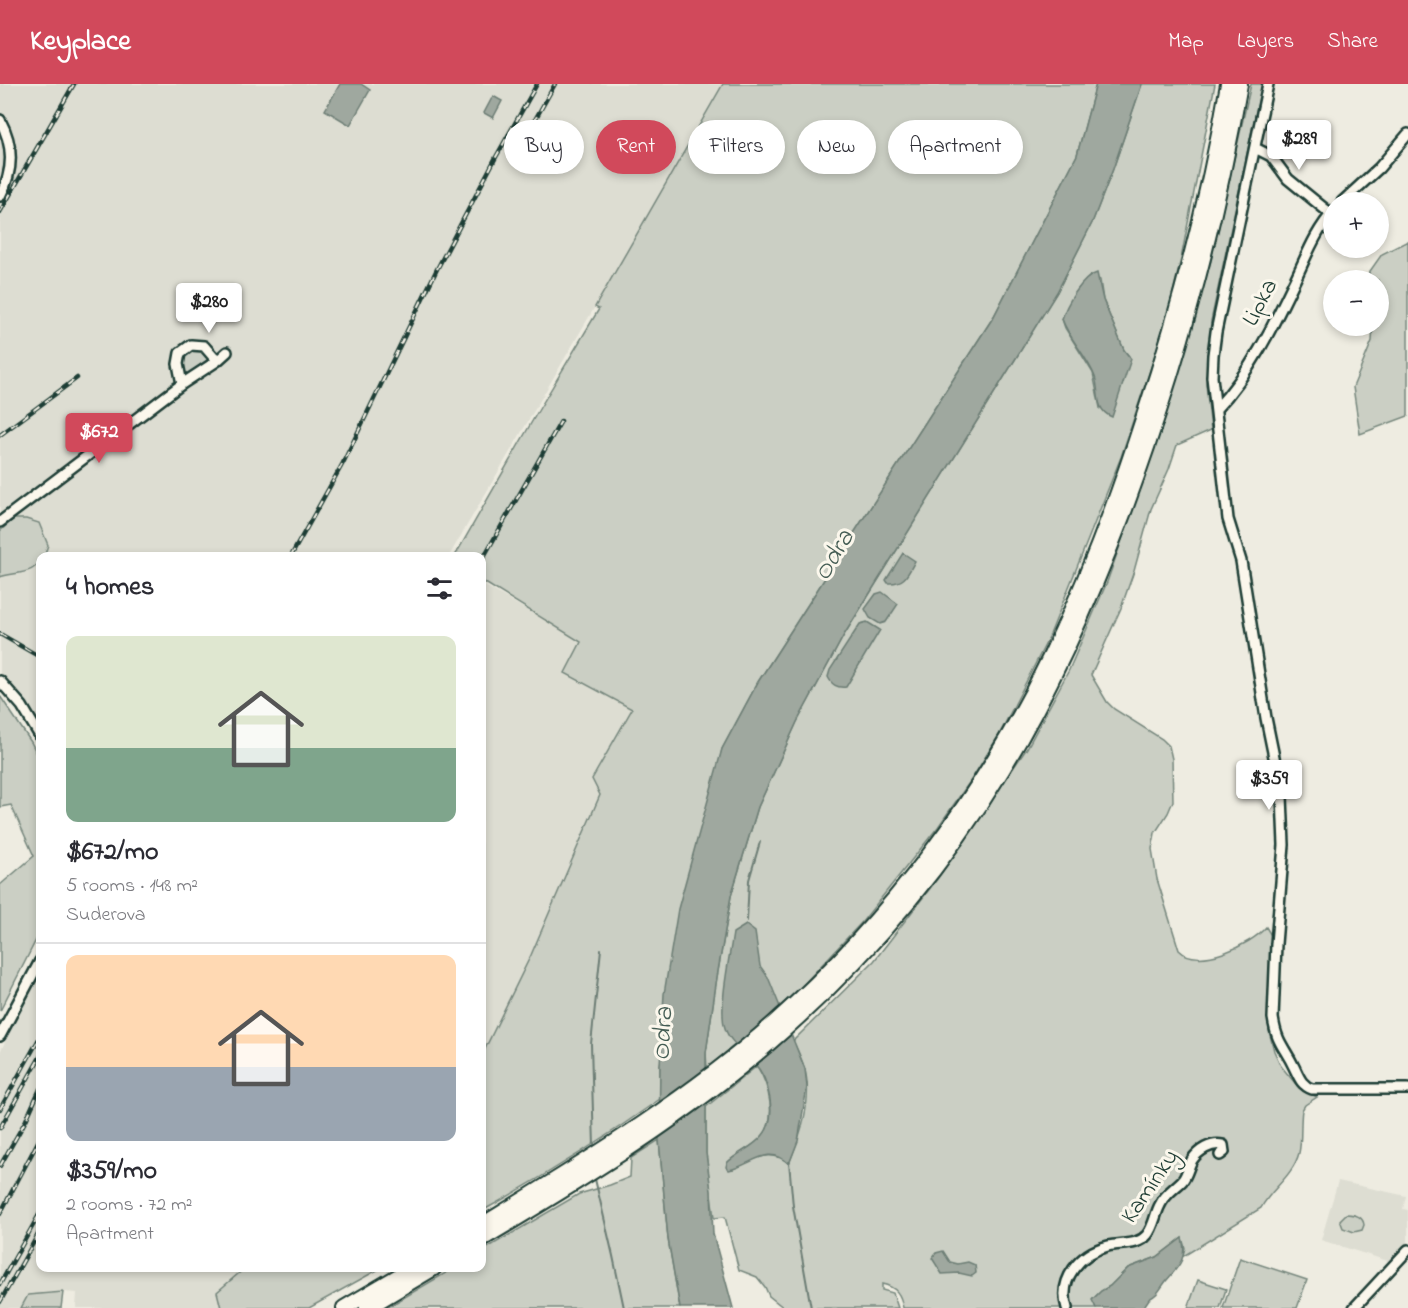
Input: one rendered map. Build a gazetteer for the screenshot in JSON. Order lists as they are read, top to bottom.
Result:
{
  "streets": {
    "street": ["Lipka", "Kamínky"]
  },
  "water": ["Odra"],
  "page": {
    "header": "Keyplace",
    "nav": ["Map", "Layers", "Share"],
    "price": [
      "$289",
      "$280",
      "$672",
      "$359"
    ],
    "chip": [
      "Buy",
      "Rent",
      "Filters",
      "New",
      "Apartment"
    ],
    "map_buttons": ["+", "−"],
    "heading": "4 homes",
    "list": [
      {
        "name": "$672/mo",
        "note": "5 rooms · 148 m² · Suderova"
      },
      {
        "name": "$359/mo",
        "note": "2 rooms · 72 m² · Apartment"
      }
    ]
  }
}
